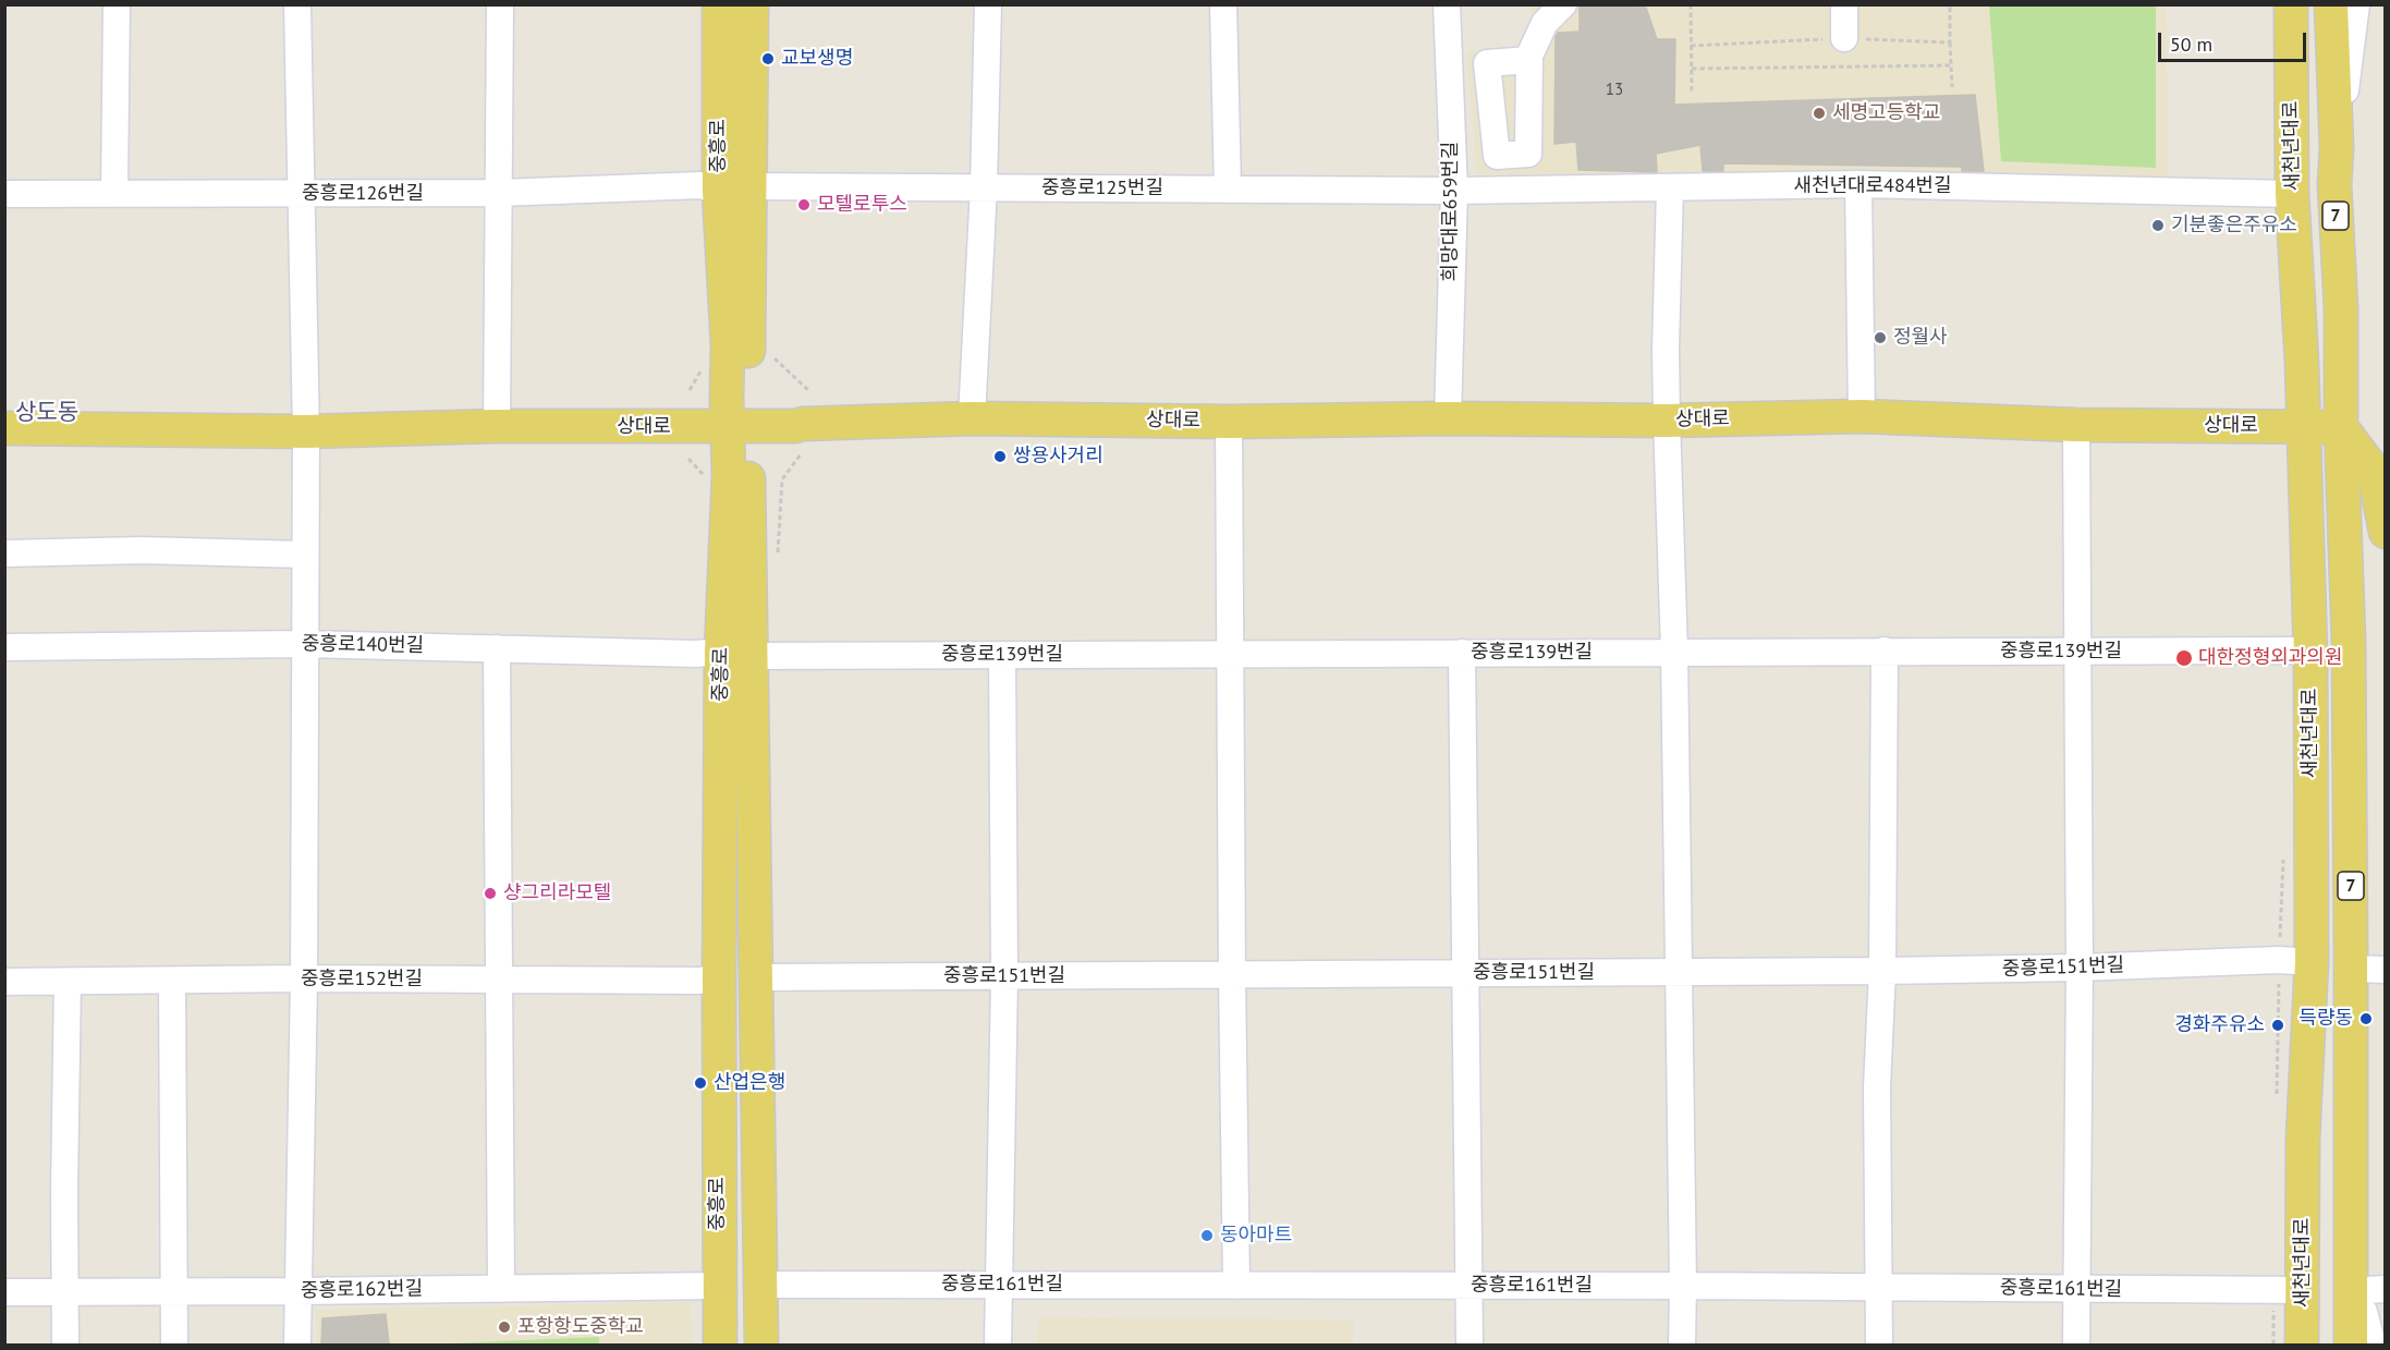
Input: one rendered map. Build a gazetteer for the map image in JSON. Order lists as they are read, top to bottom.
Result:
{
  "streets": {
    "main road": [
      "중흥로",
      "새천년대로",
      "7",
      "상대로"
    ],
    "street": [
      "새천년대로484번길",
      "중흥로125번길",
      "중흥로126번길",
      "희망대로659번길",
      "중흥로140번길",
      "중흥로139번길",
      "중흥로151번길",
      "중흥로152번길",
      "중흥로161번길",
      "중흥로162번길"
    ]
  },
  "crossings": [
    ["중흥로", "중흥로125번길"],
    ["중흥로", "중흥로126번길"],
    ["중흥로", "상대로"],
    ["중흥로", "중흥로140번길"],
    ["중흥로", "중흥로139번길"],
    ["중흥로", "중흥로151번길"],
    ["중흥로", "중흥로152번길"],
    ["중흥로", "중흥로161번길"],
    ["중흥로", "중흥로162번길"],
    ["새천년대로", "새천년대로484번길"],
    ["새천년대로", "상대로"],
    ["새천년대로", "중흥로139번길"],
    ["새천년대로", "중흥로151번길"],
    ["새천년대로", "중흥로161번길"],
    ["새천년대로484번길", "중흥로125번길"],
    ["새천년대로484번길", "희망대로659번길"],
    ["중흥로125번길", "중흥로126번길"],
    ["중흥로125번길", "희망대로659번길"],
    ["희망대로659번길", "상대로"],
    ["중흥로140번길", "중흥로139번길"]
  ],
  "districts": ["상도동"],
  "places": [
    "교보생명",
    "세명고등학교",
    "모텔로투스",
    "기분좋은주유소",
    "정월사",
    "쌍용사거리",
    "대한정형외과의원",
    "샹그리라모텔",
    "득량동",
    "경화주유소",
    "산업은행",
    "동아마트",
    "포항항도중학교"
  ],
  "house_numbers": ["13"],
  "scale_bar": "50 m"
}
